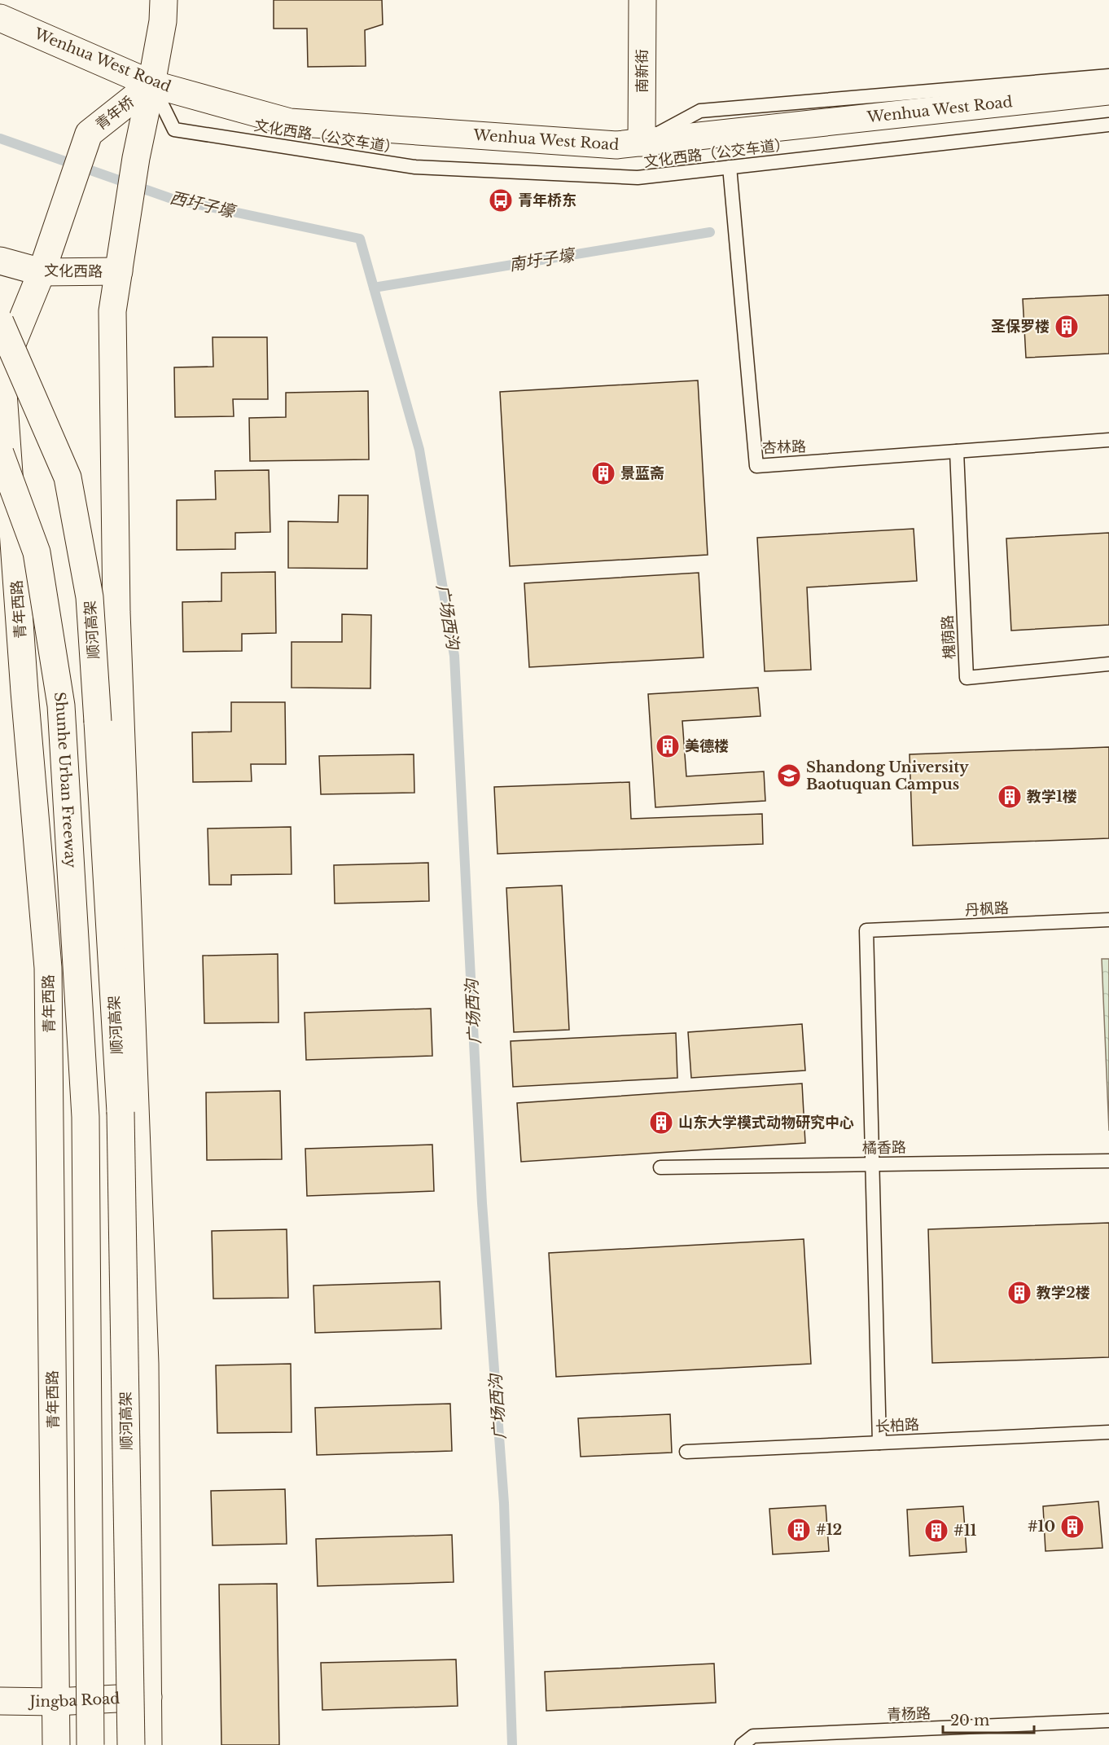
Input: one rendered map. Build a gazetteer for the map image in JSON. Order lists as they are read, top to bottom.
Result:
{
  "streets": {
    "main road": [
      "Wenhua West Road",
      "南新街",
      "青年桥",
      "文化西路",
      "青年西路",
      "顺河高架",
      "Jingba Road"
    ],
    "lane": [
      "文化西路（公交车道）",
      "杏林路",
      "槐荫路",
      "丹枫路",
      "橘香路",
      "长柏路",
      "青杨路"
    ]
  },
  "crossings": [
    ["Wenhua West Road", "南新街"],
    ["Wenhua West Road", "青年桥"],
    ["Wenhua West Road", "文化西路（公交车道）"],
    ["青年桥", "文化西路（公交车道）"],
    ["青年桥", "文化西路"],
    ["青年桥", "青年西路"],
    ["文化西路（公交车道）", "杏林路"],
    ["文化西路", "青年西路"],
    ["杏林路", "槐荫路"],
    ["青年西路", "Jingba Road"],
    ["丹枫路", "橘香路"]
  ],
  "water": ["西圩子壕", "南圩子壕", "广场西沟"],
  "places": {
    "bus stop": ["青年桥东"],
    "building": [
      "圣保罗楼",
      "景蓝斋",
      "美德楼",
      "教学1楼",
      "山东大学模式动物研究中心",
      "教学2楼",
      "#10",
      "#12",
      "#11"
    ],
    "school or university": ["Shandong University Baotuquan Campus"]
  },
  "scale_bar": "20 m"
}
